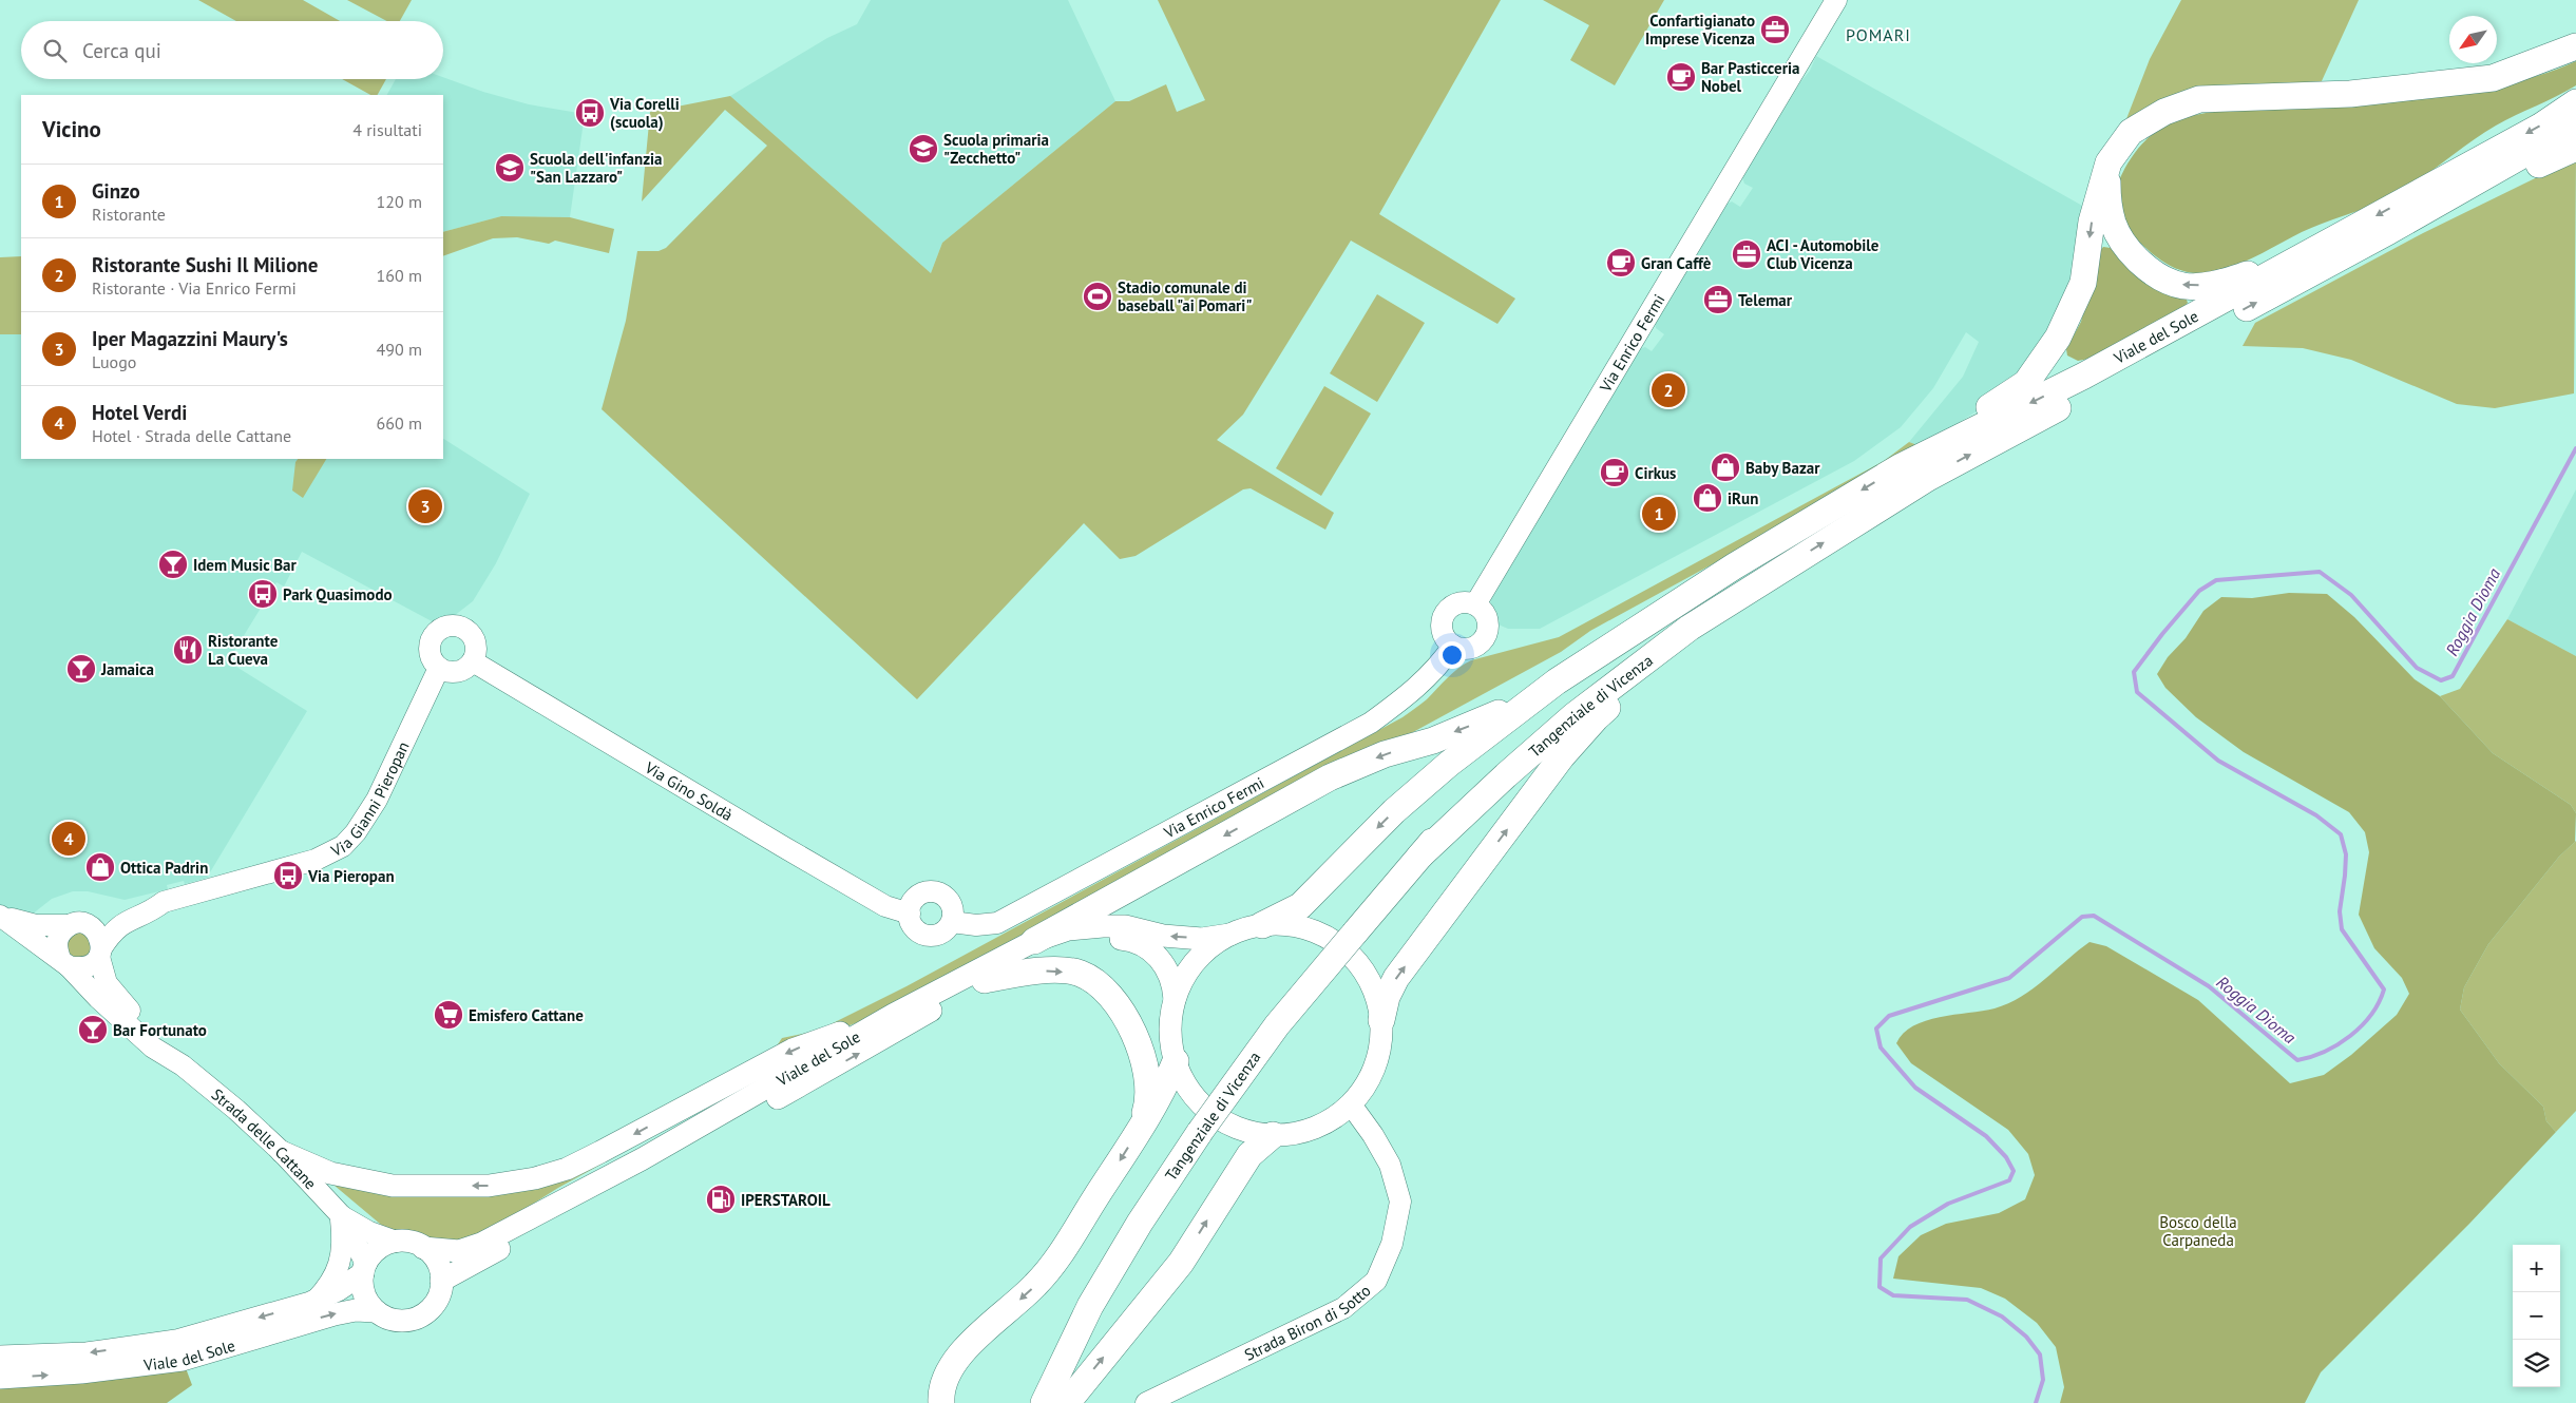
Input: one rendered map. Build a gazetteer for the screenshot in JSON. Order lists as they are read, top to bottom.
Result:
{
  "streets": {
    "highway": ["Viale del Sole", "Tangenziale di Vicenza"],
    "street": [
      "Via Enrico Fermi",
      "Via Gino Soldà",
      "Via Gianni Pieropan",
      "Strada delle Cattane",
      "Strada Biron di Sotto"
    ]
  },
  "crossings": [
    ["Viale del Sole", "Tangenziale di Vicenza"],
    ["Viale del Sole", "Strada delle Cattane"],
    ["Viale del Sole", "Strada Biron di Sotto"],
    ["Via Enrico Fermi", "Via Gino Soldà"],
    ["Via Gino Soldà", "Via Gianni Pieropan"],
    ["Via Gianni Pieropan", "Strada delle Cattane"]
  ],
  "districts": ["POMARI"],
  "water": ["Roggia Dioma"],
  "parks": ["Bosco della Carpaneda"],
  "places": {
    "office": ["Confartigianato Imprese Vicenza", "ACI - Automobile Club Vicenza", "Telemar"],
    "cafe": ["Bar Pasticceria Nobel", "Gran Caffè", "Cirkus"],
    "bus stop": ["Via Corelli (scuola)", "Park Quasimodo", "Via Pieropan"],
    "school or university": ["Scuola primaria \"Zecchetto\"", "Scuola dell'infanzia \"San Lazzaro\""],
    "sports": ["Stadio comunale di baseball \"ai Pomari\""],
    "shop": ["Baby Bazar", "iRun", "Ottica Padrin"],
    "bar": ["Idem Music Bar", "Jamaica", "Bar Fortunato"],
    "restaurant": ["Ristorante La Cueva"],
    "supermarket": ["Emisfero Cattane"],
    "fuel station": ["IPERSTAROIL"]
  },
  "north": "bottom left",
  "page": {
    "search": "Cerca qui",
    "heading": ["Vicino", "4 risultati"],
    "list": [
      {
        "mark": "1",
        "name": "Ginzo",
        "note": "Ristorante",
        "value": "120 m"
      },
      {
        "mark": "2",
        "name": "Ristorante Sushi Il Milione",
        "note": "Ristorante · Via Enrico Fermi",
        "value": "160 m"
      },
      {
        "mark": "3",
        "name": "Iper Magazzini Maury's",
        "note": "Luogo",
        "value": "490 m"
      },
      {
        "mark": "4",
        "name": "Hotel Verdi",
        "note": "Hotel · Strada delle Cattane",
        "value": "660 m"
      }
    ],
    "pins": [
      "2",
      "3",
      "1",
      "4"
    ],
    "map_buttons": ["+", "−"]
  }
}
